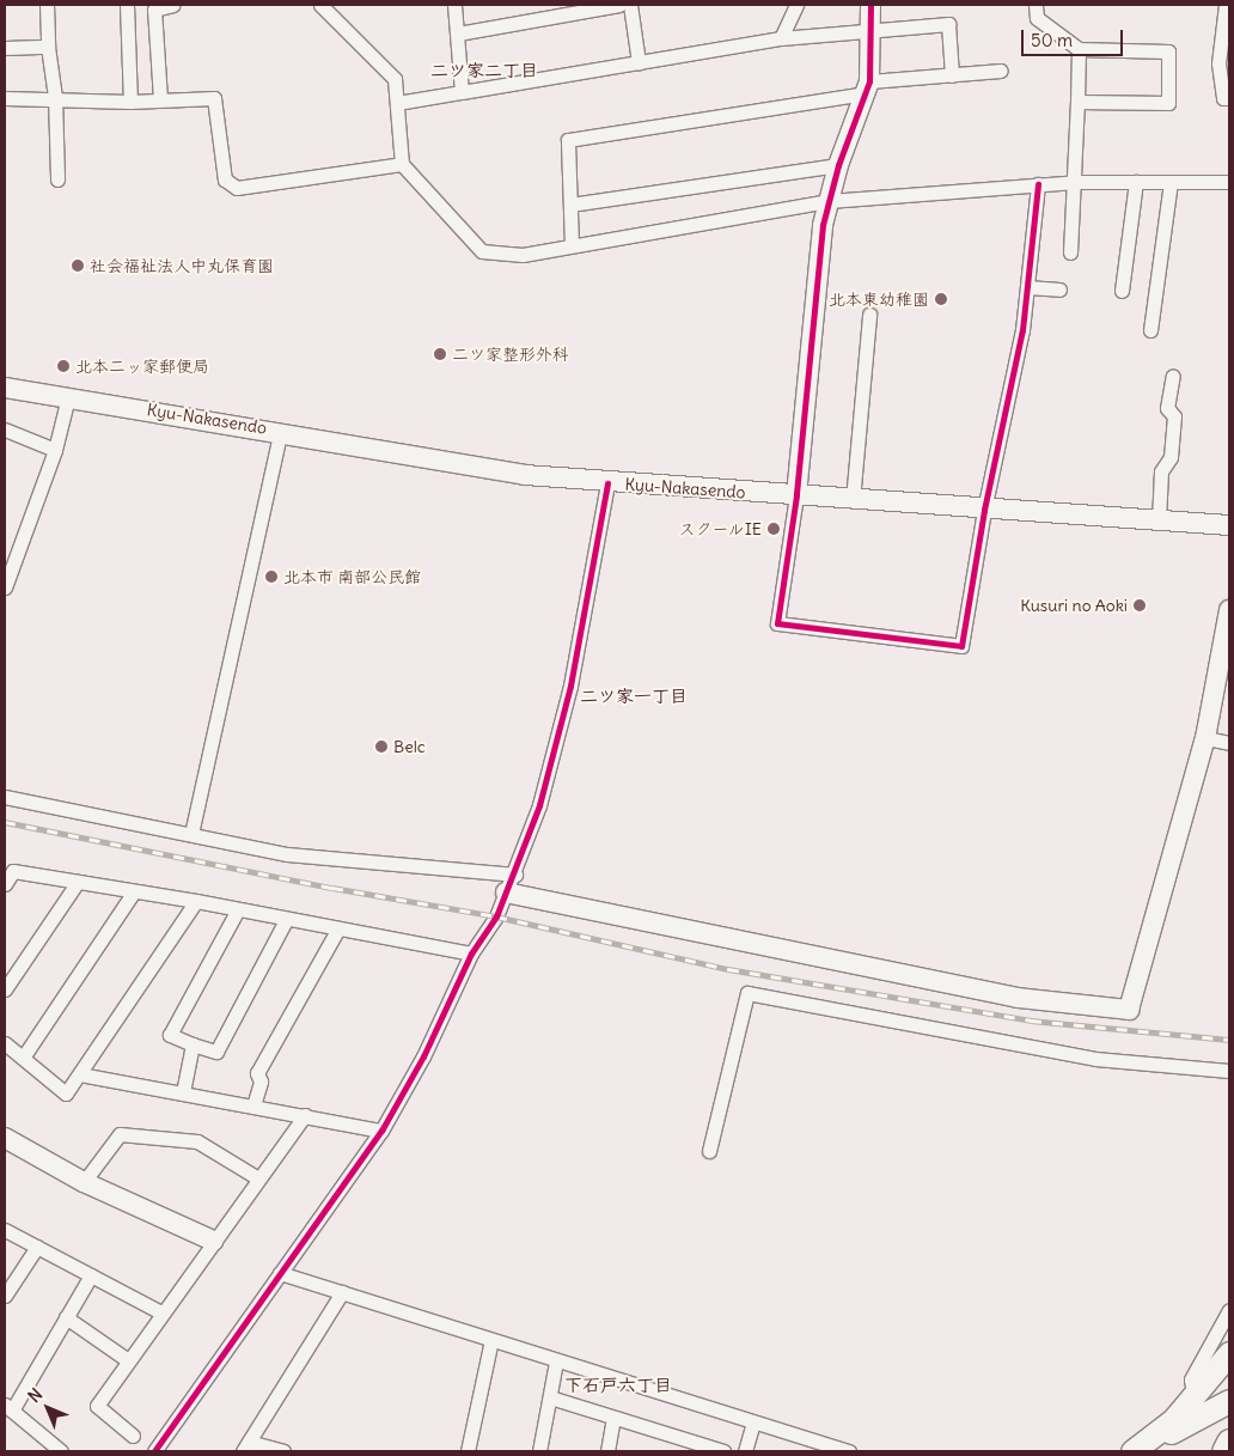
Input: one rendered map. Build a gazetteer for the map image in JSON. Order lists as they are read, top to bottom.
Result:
{
  "streets": {
    "street": ["Kyu-Nakasendo"]
  },
  "districts": ["二ツ家二丁目", "二ツ家一丁目", "下石戸六丁目"],
  "places": [
    "社会福祉法人中丸保育園",
    "北本東幼稚園",
    "二ツ家整形外科",
    "北本二ッ家郵便局",
    "スクールIE",
    "北本市 南部公民館",
    "Kusuri no Aoki",
    "Belc"
  ],
  "scale_bar": "50 m",
  "north": "top left"
}
